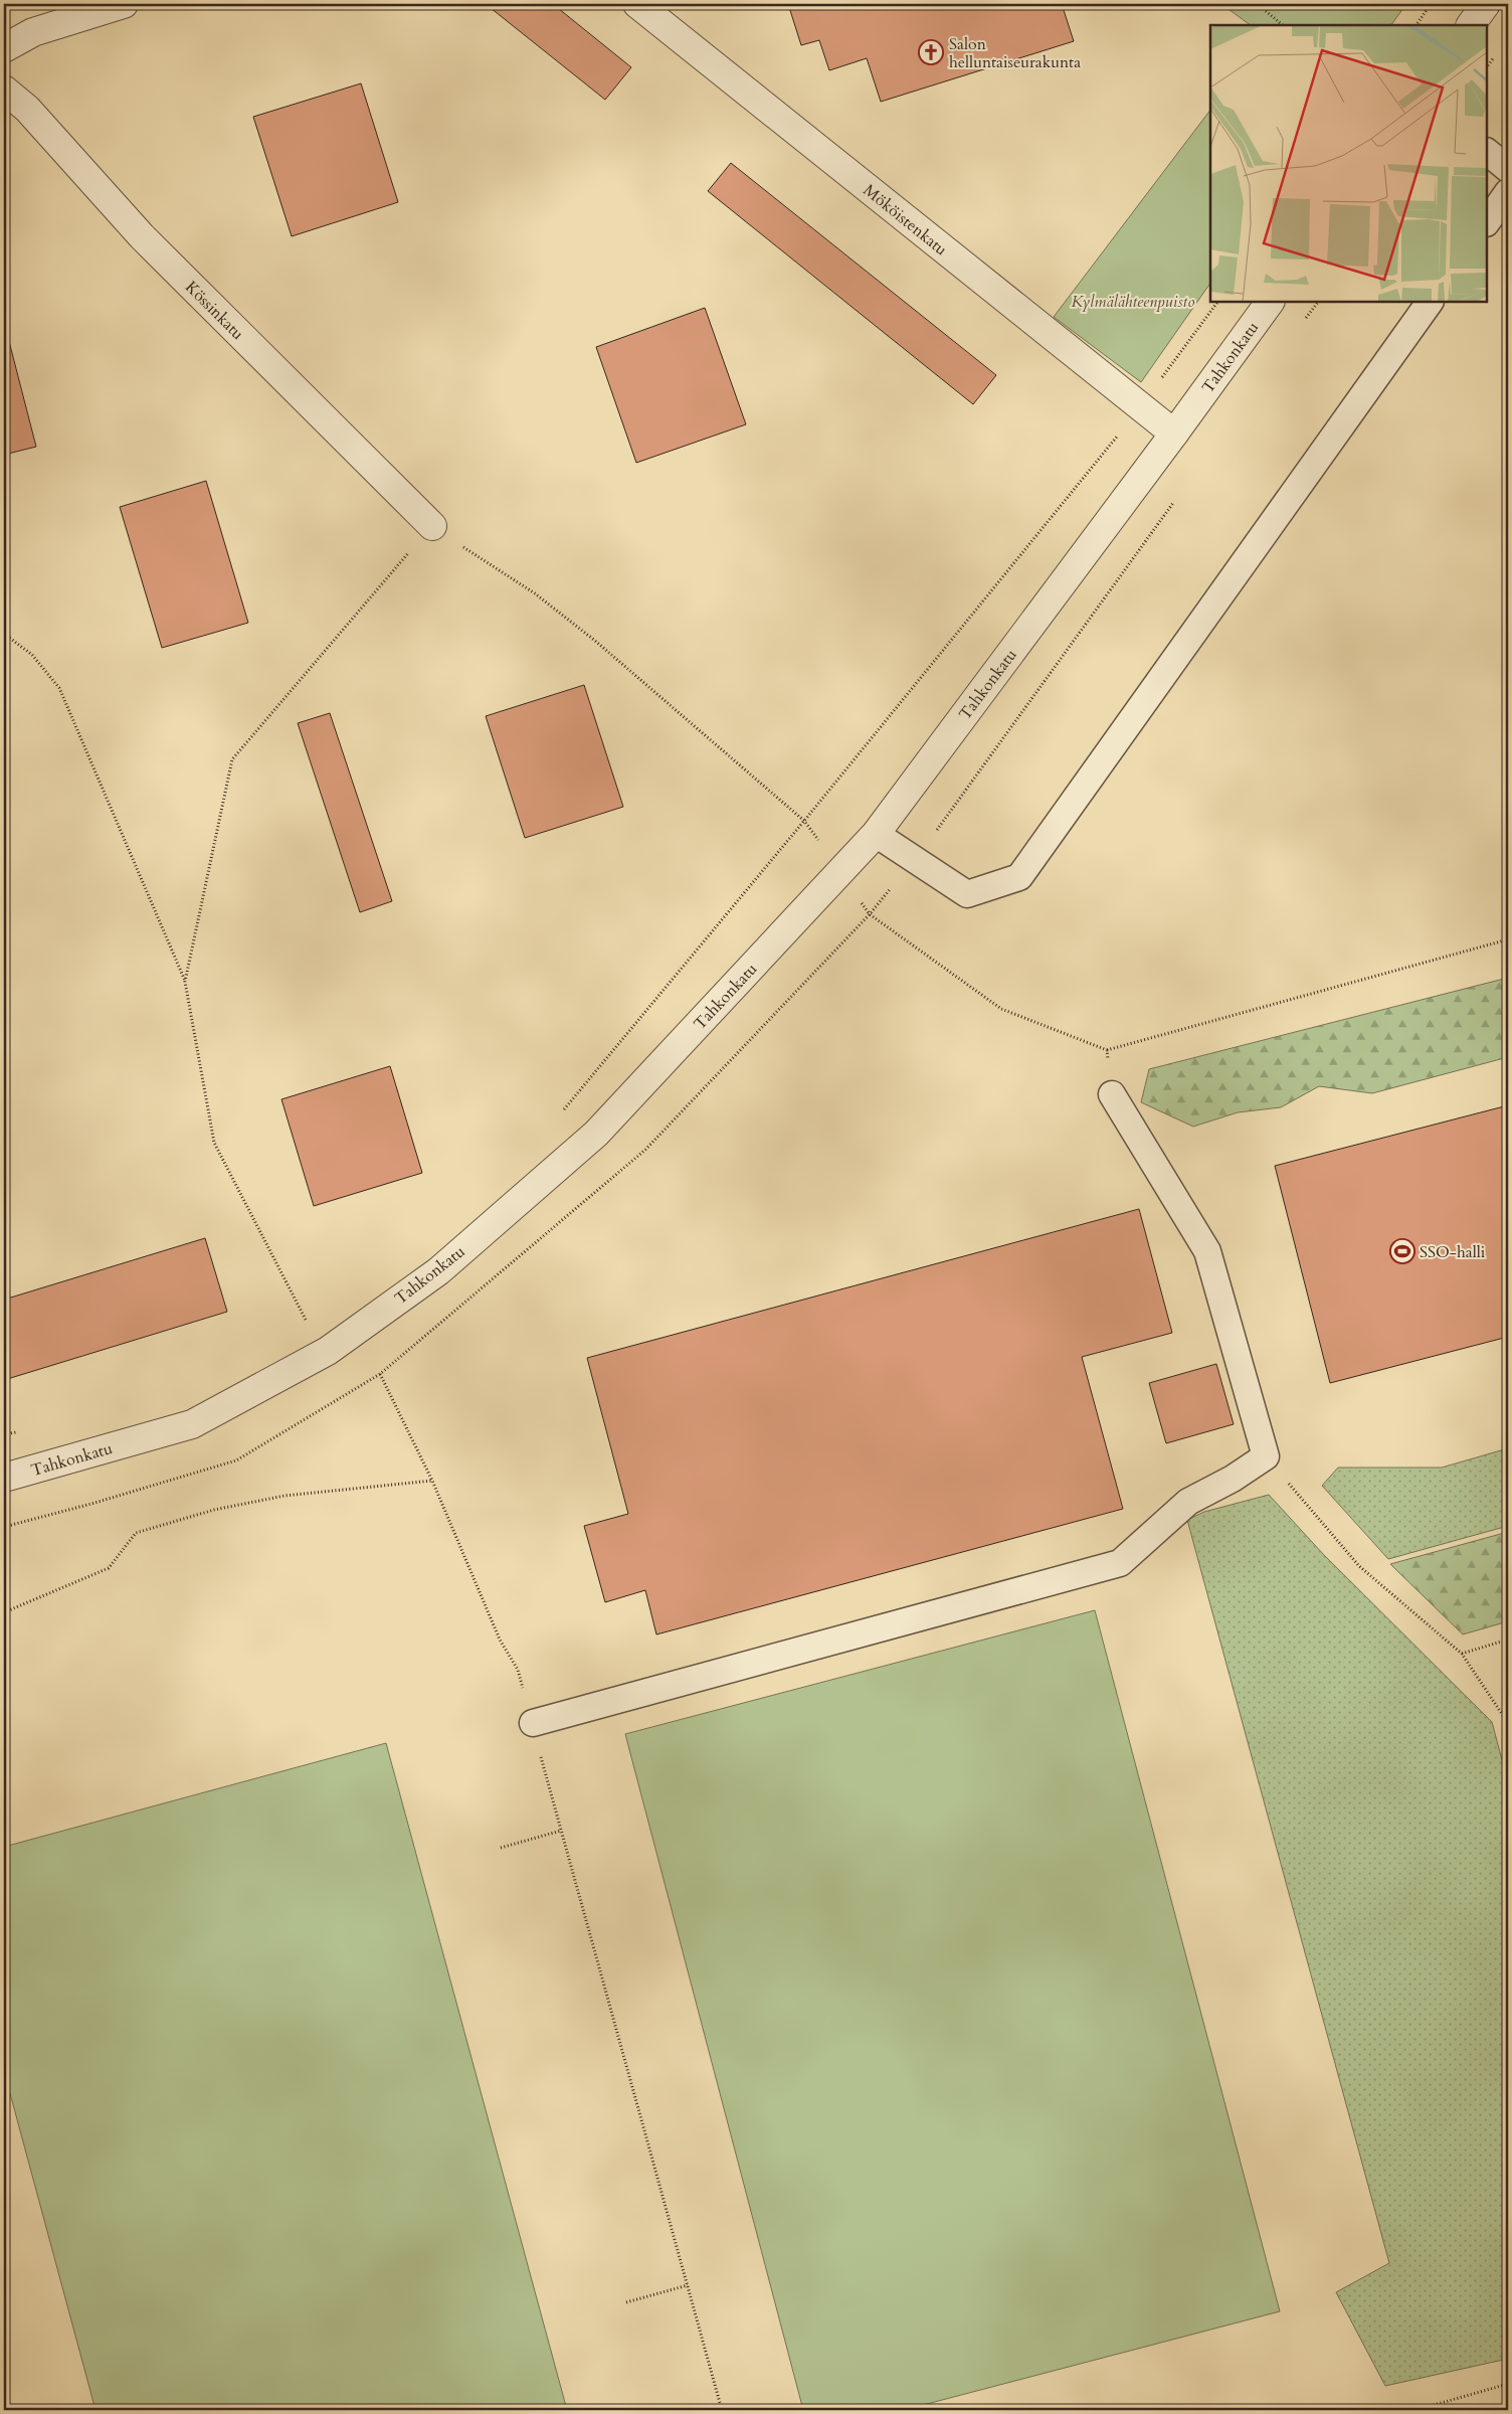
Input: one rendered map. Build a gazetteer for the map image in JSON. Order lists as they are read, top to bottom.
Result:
{
  "streets": {
    "street": ["Mököistenkatu", "Kössinkatu", "Tahkonkatu"]
  },
  "crossings": [
    ["Mököistenkatu", "Tahkonkatu"]
  ],
  "parks": ["Kylmälähteenpuisto"],
  "places": {
    "church": ["Salon helluntaiseurakunta"],
    "sports": ["SSO-halli"]
  }
}
